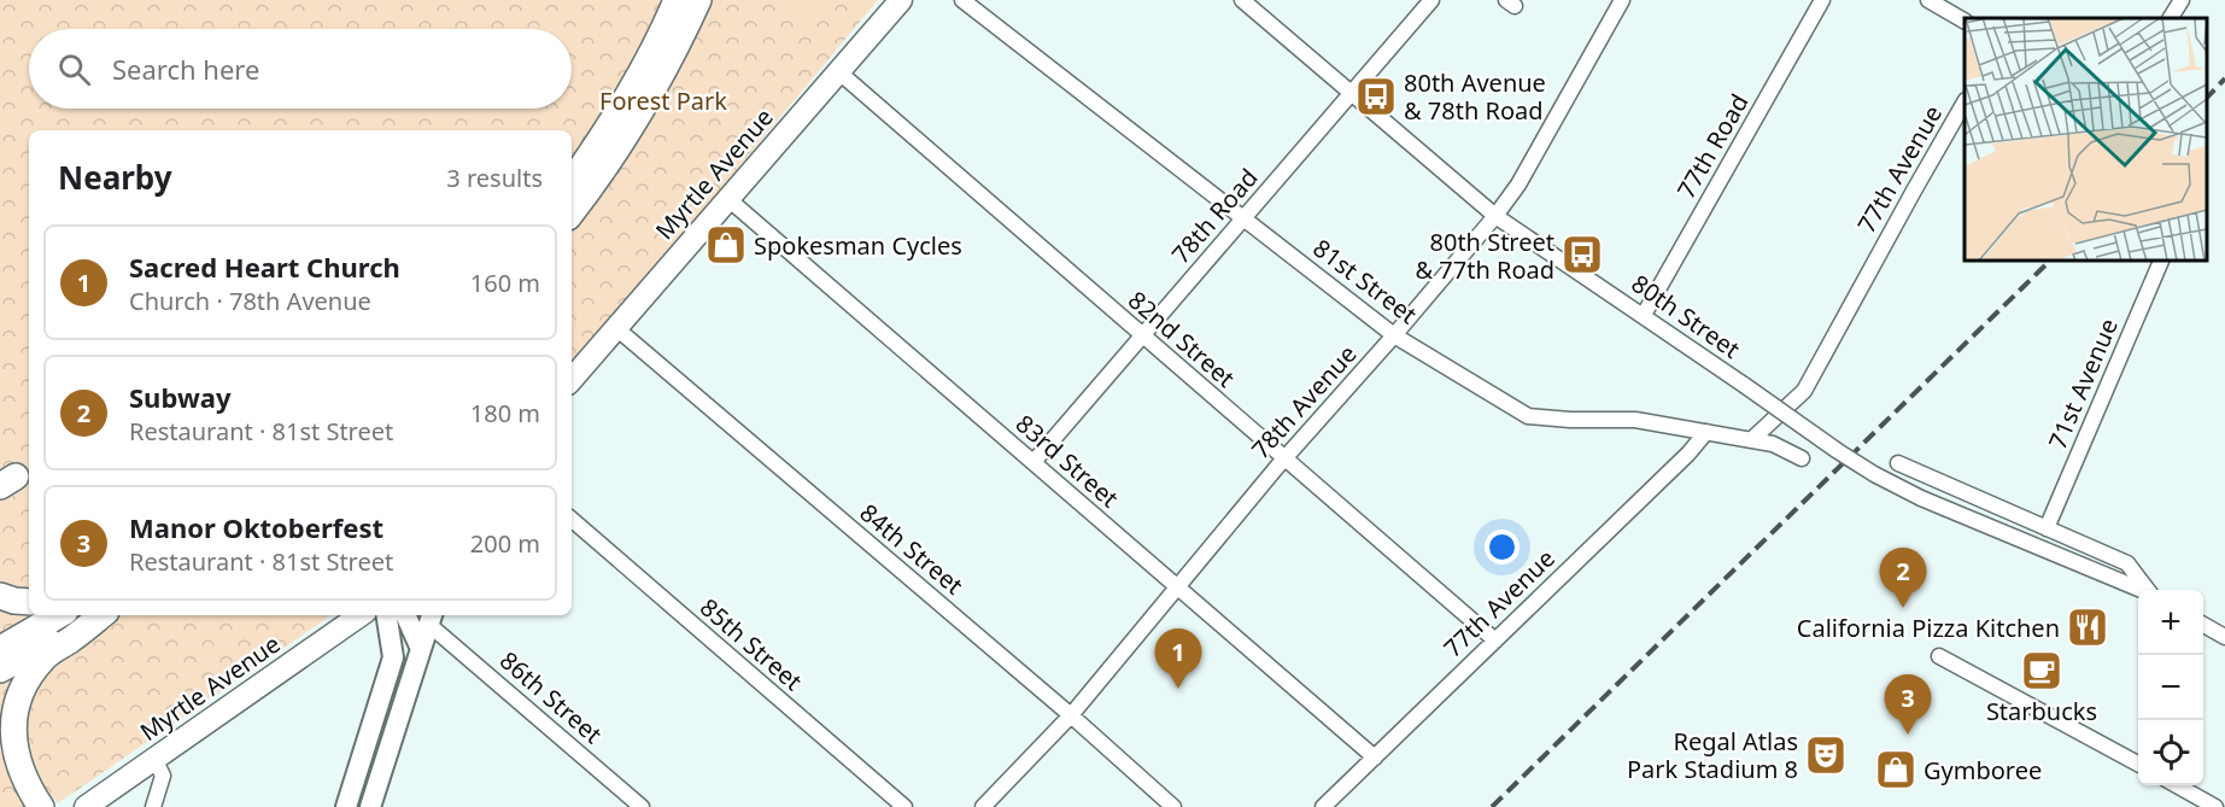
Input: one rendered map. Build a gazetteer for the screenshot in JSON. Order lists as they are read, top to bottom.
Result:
{
  "streets": {
    "main road": ["Myrtle Avenue"],
    "street": [
      "77th Road",
      "77th Avenue",
      "78th Road",
      "81st Street",
      "80th Street",
      "82nd Street",
      "71st Avenue",
      "78th Avenue",
      "83rd Street",
      "84th Street",
      "85th Street",
      "86th Street"
    ]
  },
  "crossings": [
    ["77th Road", "80th Street"],
    ["77th Avenue", "81st Street"],
    ["77th Avenue", "82nd Street"],
    ["77th Avenue", "83rd Street"],
    ["Myrtle Avenue", "82nd Street"],
    ["Myrtle Avenue", "83rd Street"],
    ["Myrtle Avenue", "84th Street"],
    ["78th Road", "81st Street"],
    ["78th Road", "80th Street"],
    ["78th Road", "82nd Street"],
    ["78th Road", "83rd Street"],
    ["81st Street", "78th Avenue"],
    ["80th Street", "71st Avenue"],
    ["80th Street", "78th Avenue"],
    ["82nd Street", "78th Avenue"],
    ["78th Avenue", "83rd Street"],
    ["78th Avenue", "84th Street"]
  ],
  "parks": ["Forest Park"],
  "places": {
    "bus stop": ["80th Avenue & 78th Road", "80th Street & 77th Road"],
    "shop": ["Spokesman Cycles", "Gymboree"],
    "restaurant": ["California Pizza Kitchen"],
    "cafe": ["Starbucks"],
    "theatre": ["Regal Atlas Park Stadium 8"]
  },
  "page": {
    "search": "Search here",
    "heading": ["Nearby", "3 results"],
    "list": [
      {
        "mark": "1",
        "name": "Sacred Heart Church",
        "note": "Church · 78th Avenue",
        "value": "160 m"
      },
      {
        "mark": "2",
        "name": "Subway",
        "note": "Restaurant · 81st Street",
        "value": "180 m"
      },
      {
        "mark": "3",
        "name": "Manor Oktoberfest",
        "note": "Restaurant · 81st Street",
        "value": "200 m"
      }
    ],
    "pins": ["2", "1", "3"],
    "map_buttons": ["+", "−"]
  }
}
